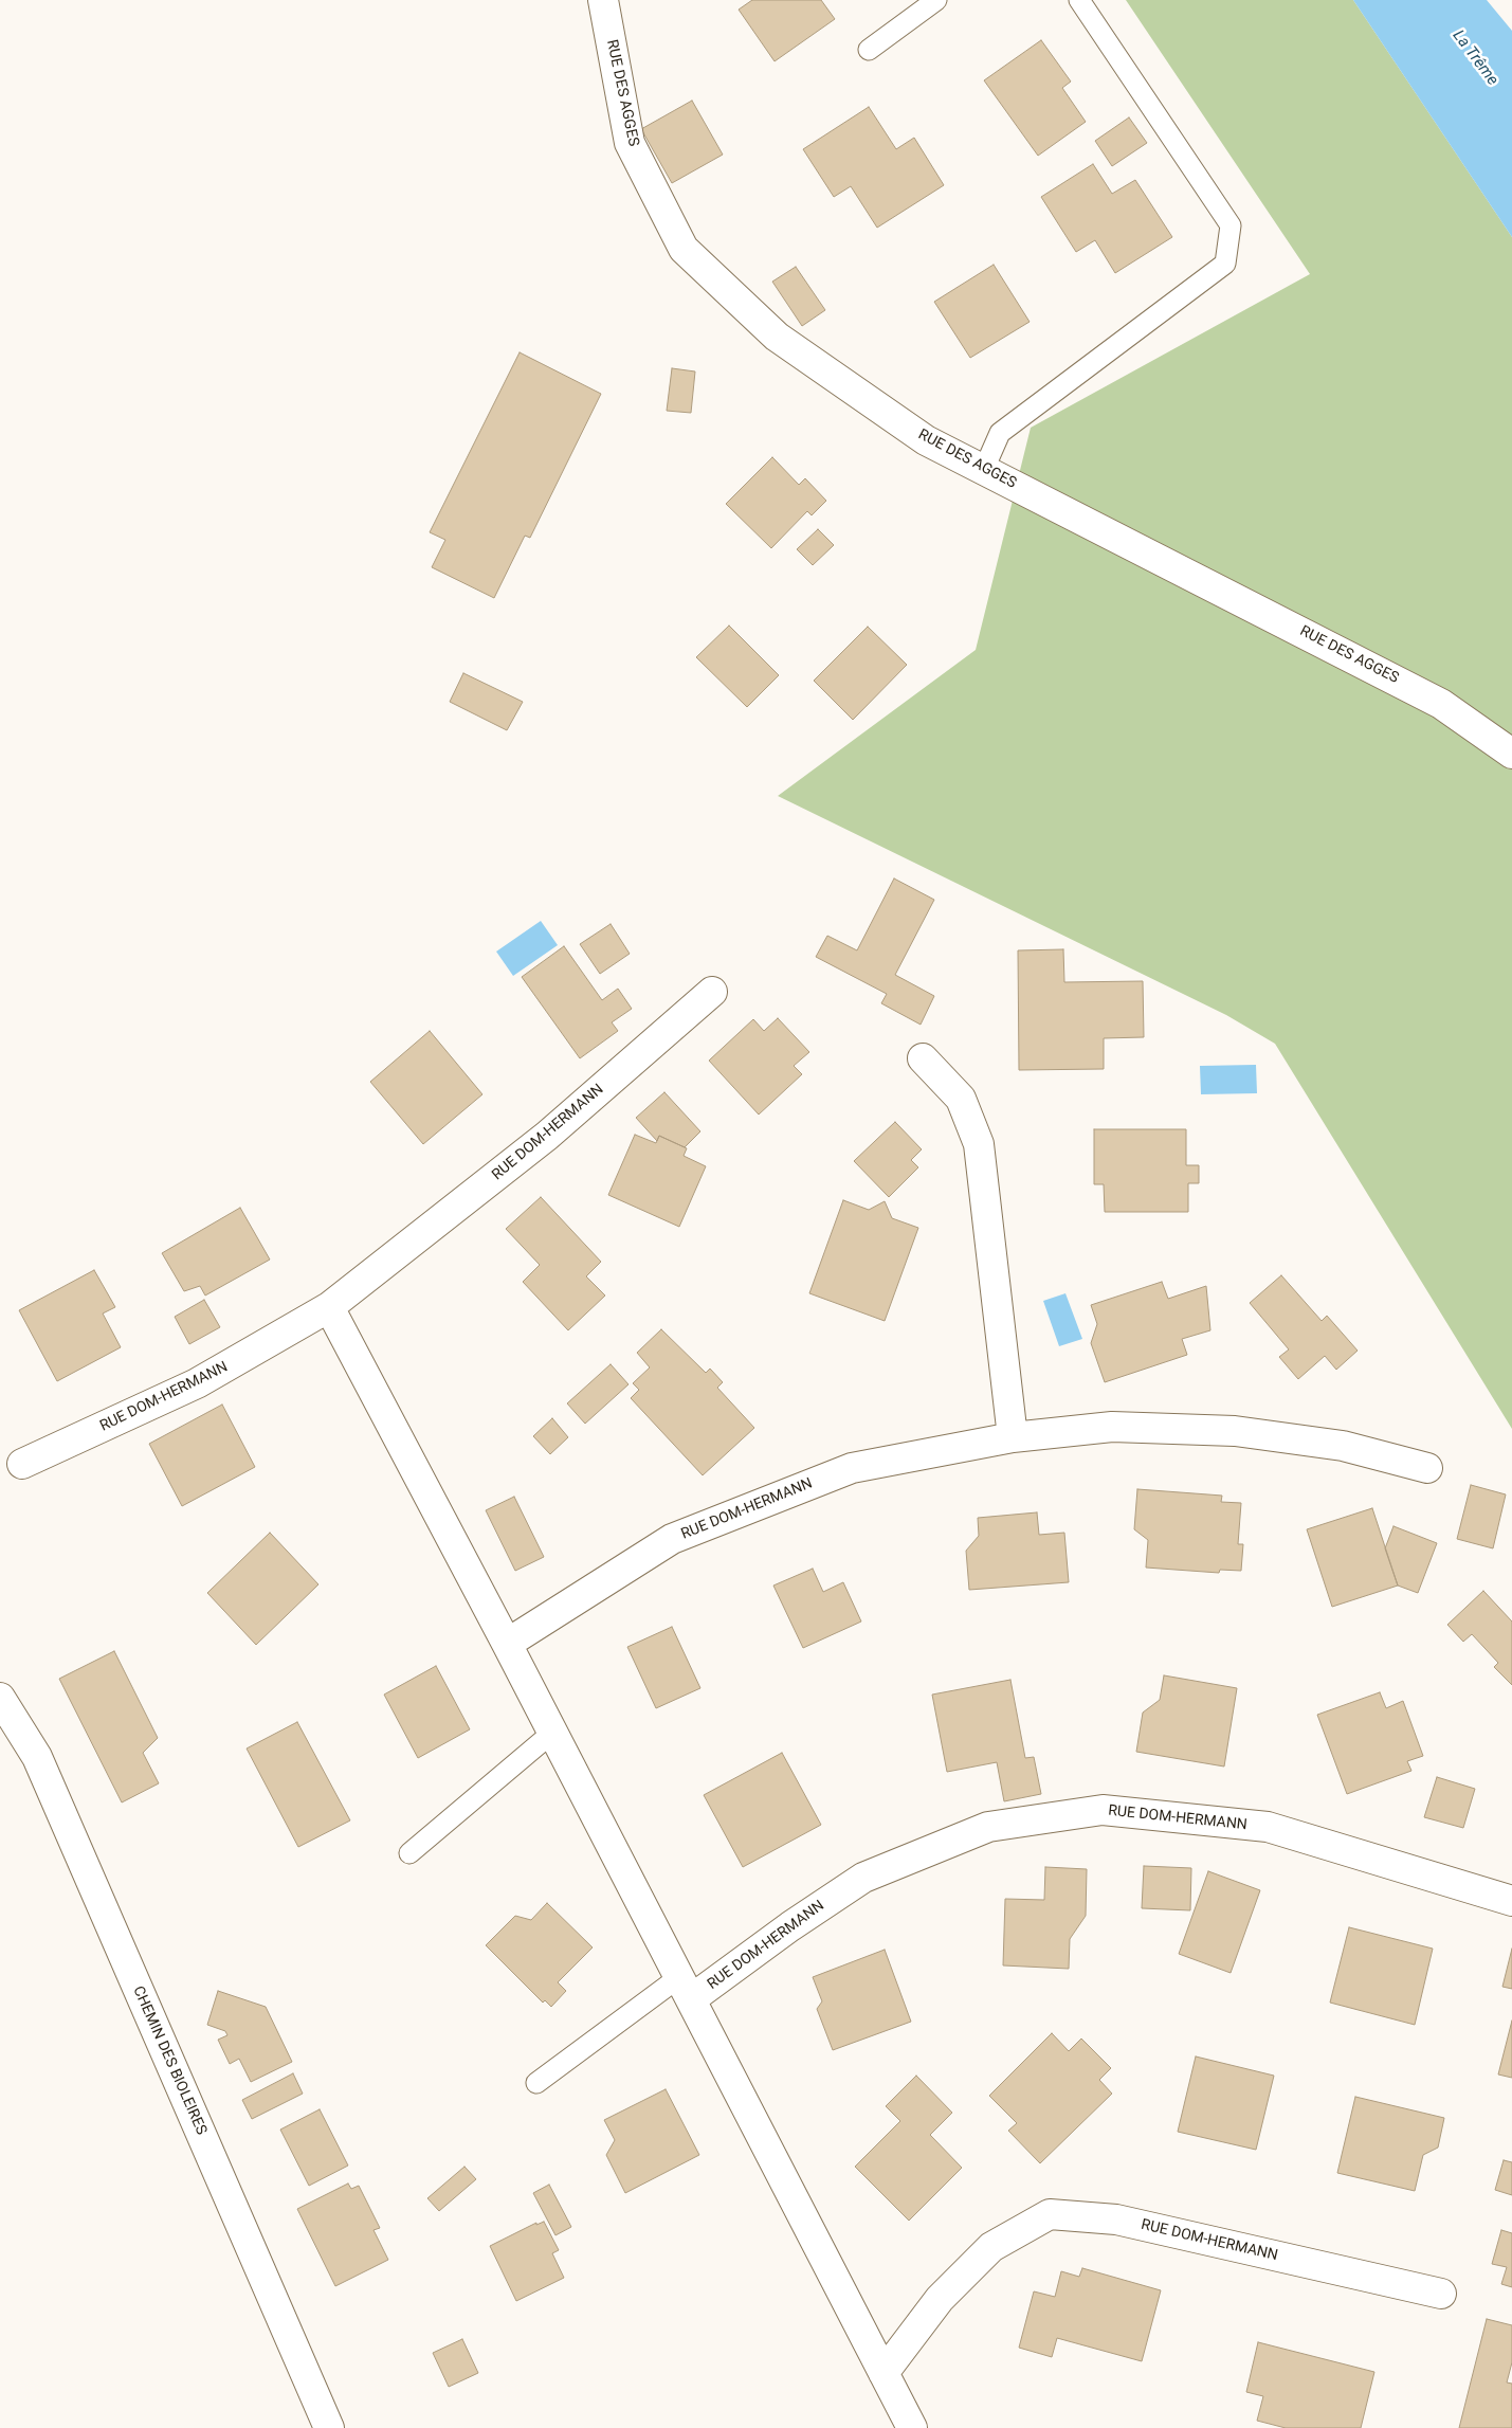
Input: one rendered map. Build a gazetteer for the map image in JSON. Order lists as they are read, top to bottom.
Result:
{
  "streets": {
    "street": ["RUE DES AGGES", "RUE DOM-HERMANN", "CHEMIN DES BIOLEIRES"]
  },
  "water": ["La Trême"]
}
